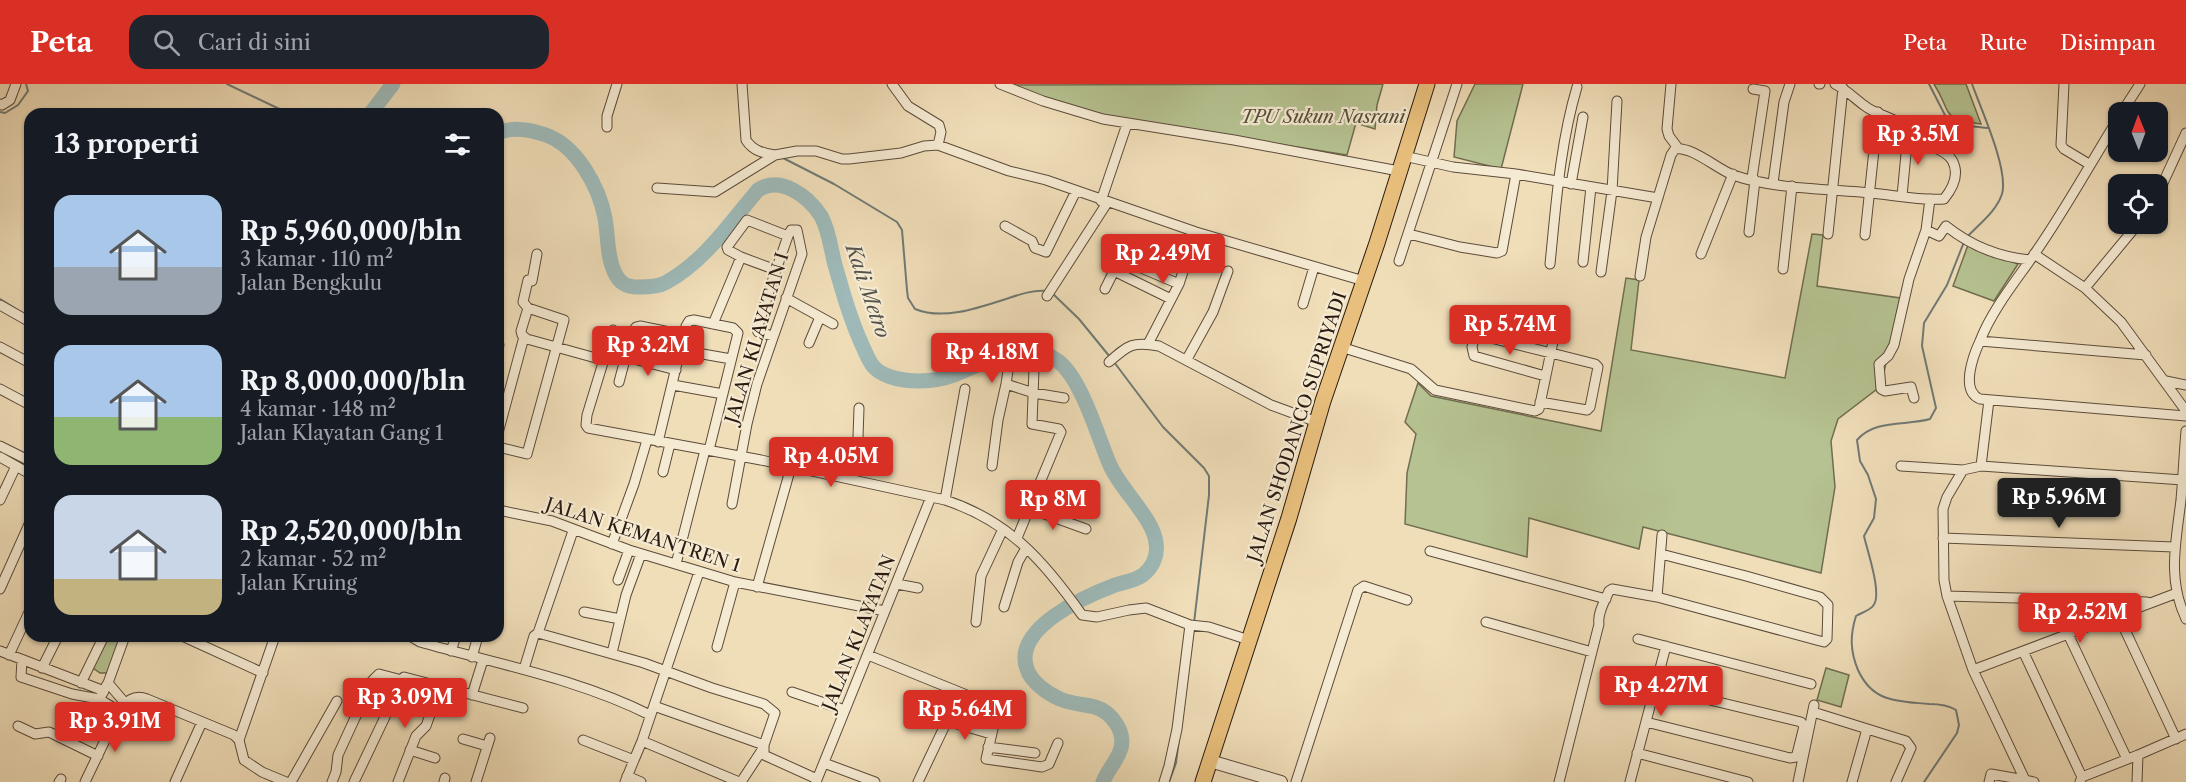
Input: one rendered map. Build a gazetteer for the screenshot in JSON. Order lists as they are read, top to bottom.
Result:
{
  "streets": {
    "main road": ["JALAN SHODANCO SUPRIYADI"],
    "street": ["JALAN KLAYATAN I", "JALAN KEMANTREN 1", "JALAN KLAYATAN"]
  },
  "crossings": [
    ["JALAN KEMANTREN 1", "JALAN KLAYATAN"]
  ],
  "water": ["Kali Metro"],
  "parks": ["TPU Sukun Nasrani"],
  "north": "top",
  "page": {
    "header": "Peta",
    "search": "Cari di sini",
    "nav": ["Peta", "Rute", "Disimpan"],
    "heading": "13 properti",
    "price": [
      "Rp 3.5M",
      "Rp 2.49M",
      "Rp 5.74M",
      "Rp 3.2M",
      "Rp 4.18M",
      "Rp 4.05M",
      "Rp 5.96M",
      "Rp 8M",
      "Rp 2.52M",
      "Rp 4.27M",
      "Rp 3.09M",
      "Rp 5.64M",
      "Rp 3.91M"
    ],
    "list": [
      {
        "name": "Rp 5,960,000/bln",
        "note": "3 kamar · 110 m² · Jalan Bengkulu"
      },
      {
        "name": "Rp 8,000,000/bln",
        "note": "4 kamar · 148 m² · Jalan Klayatan Gang 1"
      },
      {
        "name": "Rp 2,520,000/bln",
        "note": "2 kamar · 52 m² · Jalan Kruing"
      }
    ]
  }
}
